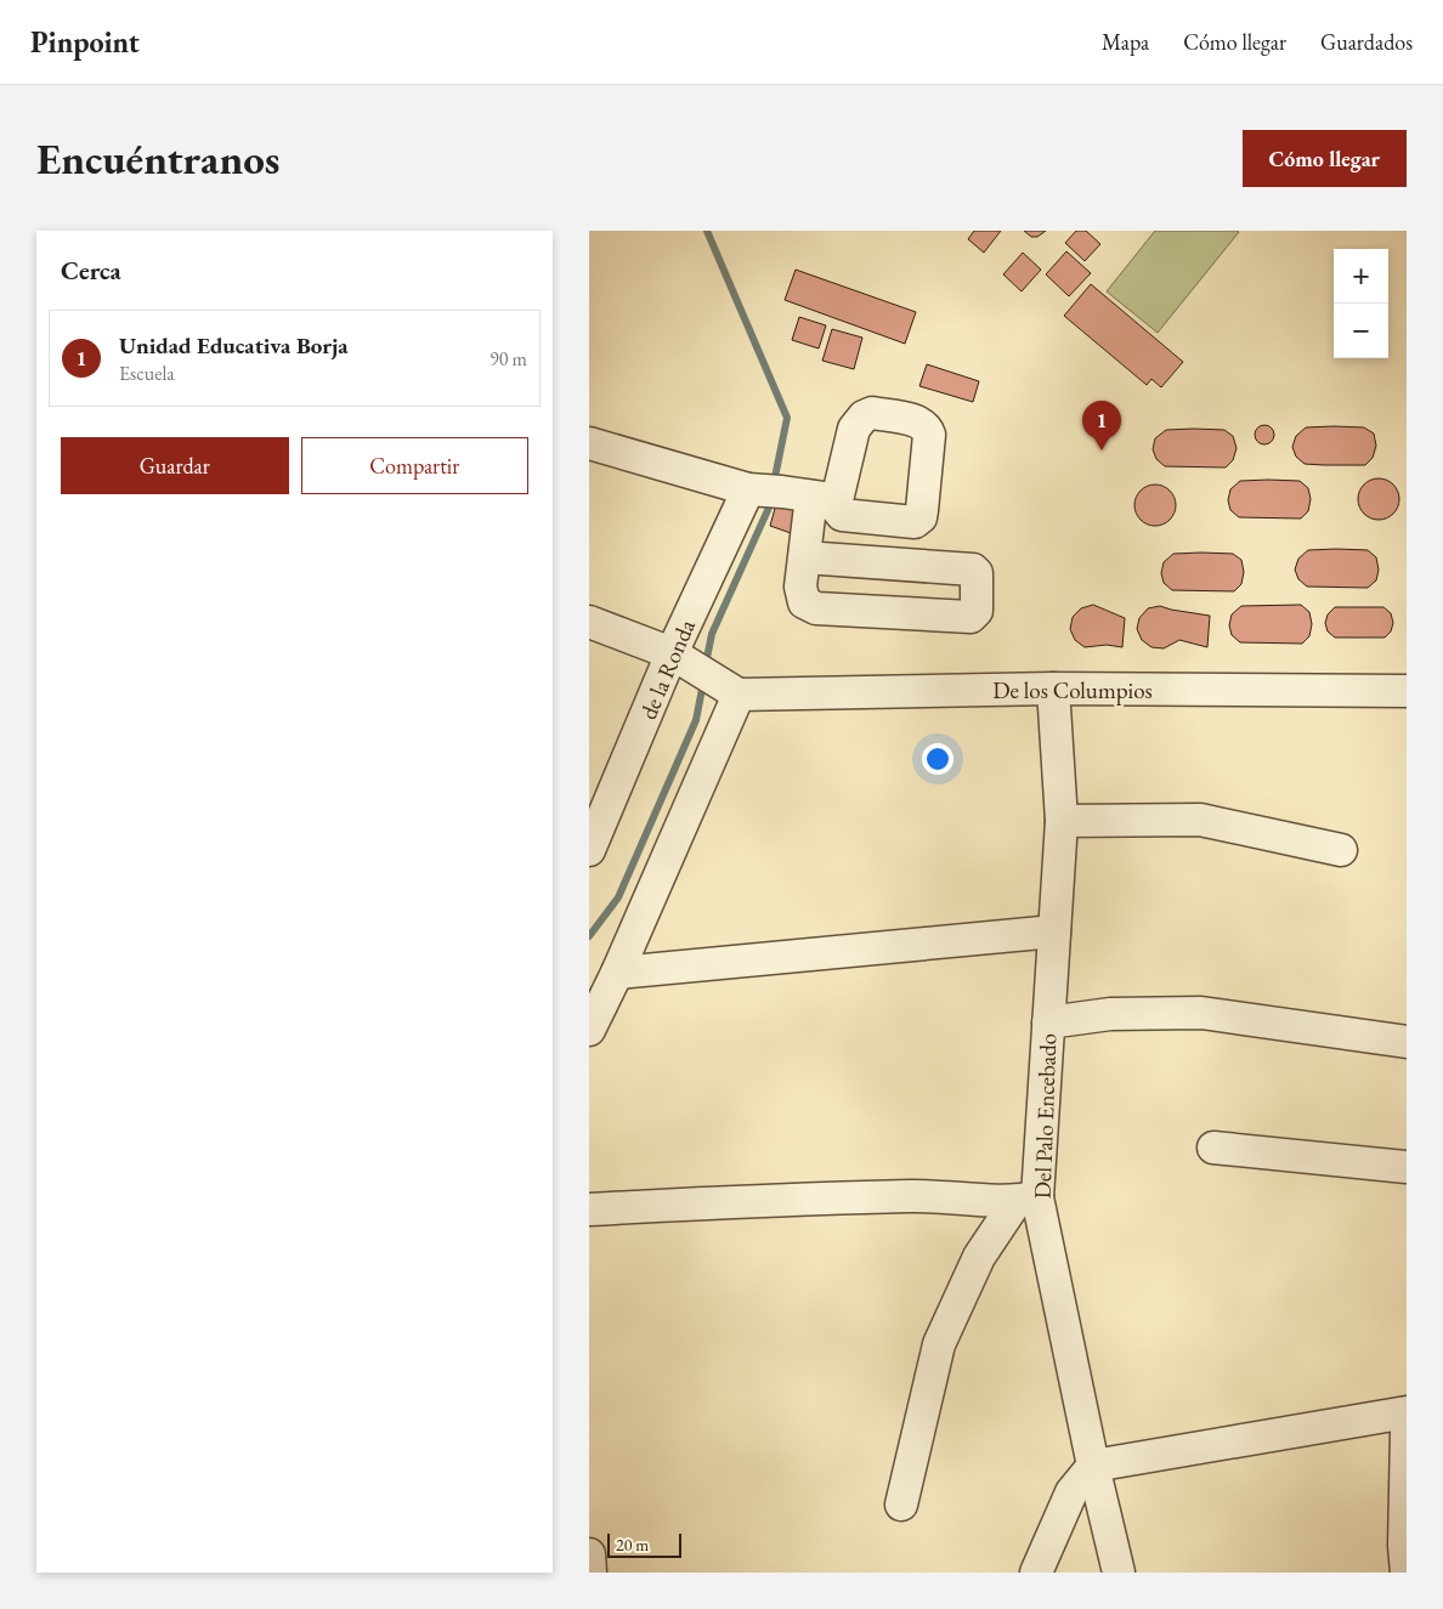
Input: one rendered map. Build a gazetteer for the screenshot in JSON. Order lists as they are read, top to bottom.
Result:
{
  "streets": {
    "street": ["de la Ronda", "De los Columpios", "Del Palo Encebado"]
  },
  "crossings": [
    ["De los Columpios", "Del Palo Encebado"]
  ],
  "scale_bar": "20 m",
  "page": {
    "header": "Pinpoint",
    "nav": ["Mapa", "Cómo llegar", "Guardados"],
    "buttons": [
      "Cómo llegar",
      ["Guardar", "Compartir"]
    ],
    "title": "Encuéntranos",
    "heading": "Cerca",
    "map_buttons": ["+", "−"],
    "list": [
      {
        "mark": "1",
        "name": "Unidad Educativa Borja",
        "note": "Escuela",
        "value": "90 m"
      }
    ],
    "pins": "1",
    "scale": "20 m"
  }
}
